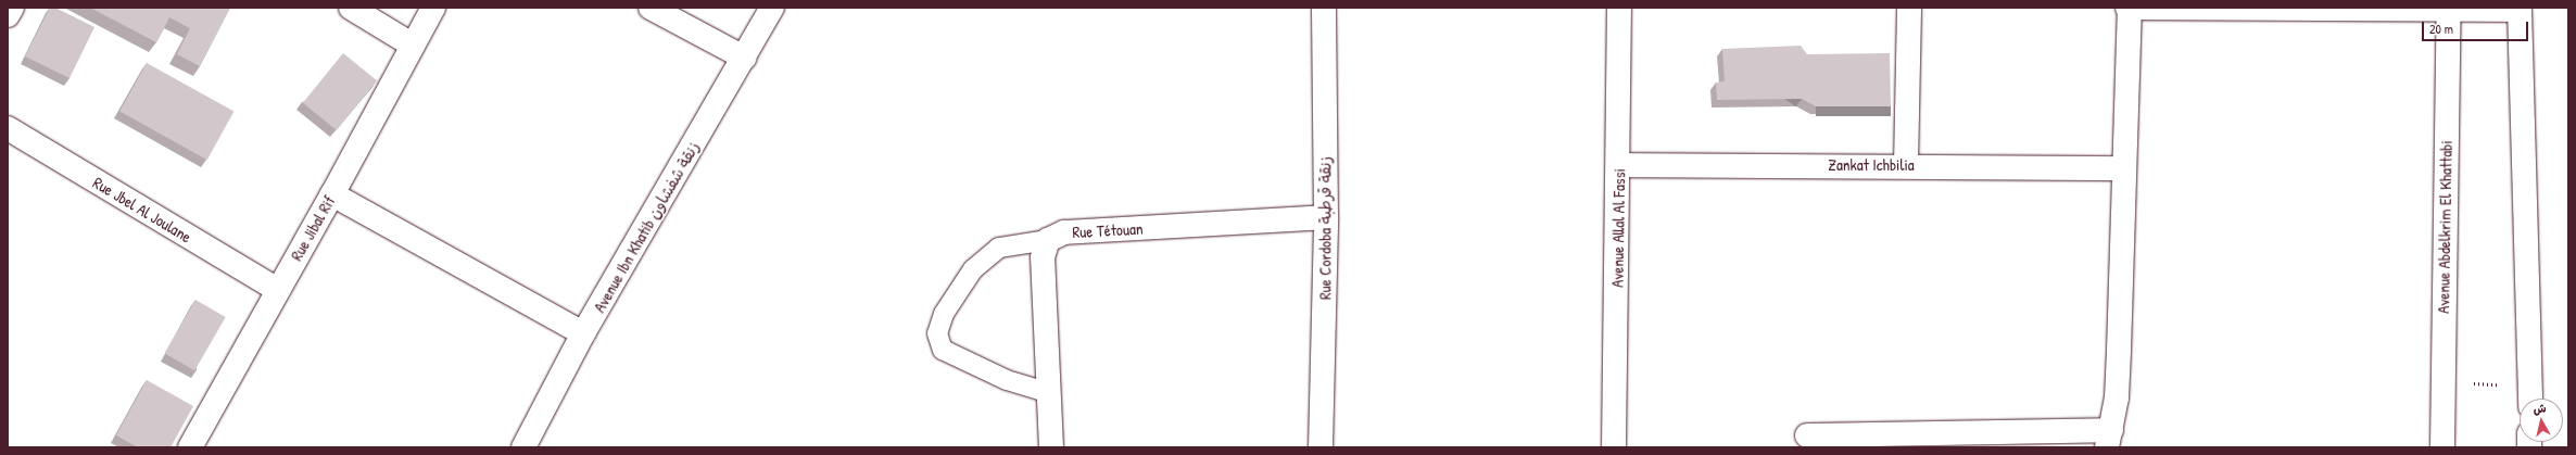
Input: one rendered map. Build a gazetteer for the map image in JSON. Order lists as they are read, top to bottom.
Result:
{
  "streets": {
    "street": [
      "Zankat Ichbilia",
      "Rue Jbel Al Joulane",
      "Avenue Ibn Khatib زنقة شفشاون",
      "Avenue Abdelkrim El Khattabi",
      "Rue Jibal Rif",
      "Rue Cordoba زنقة قرطبة",
      "Avenue Allal Al Fassi",
      "Rue Tétouan"
    ]
  },
  "crossings": [
    ["Zankat Ichbilia", "Avenue Allal Al Fassi"],
    ["Rue Jbel Al Joulane", "Rue Jibal Rif"],
    ["Rue Cordoba زنقة قرطبة", "Rue Tétouan"]
  ],
  "scale_bar": "20 m",
  "north": "top"
}
